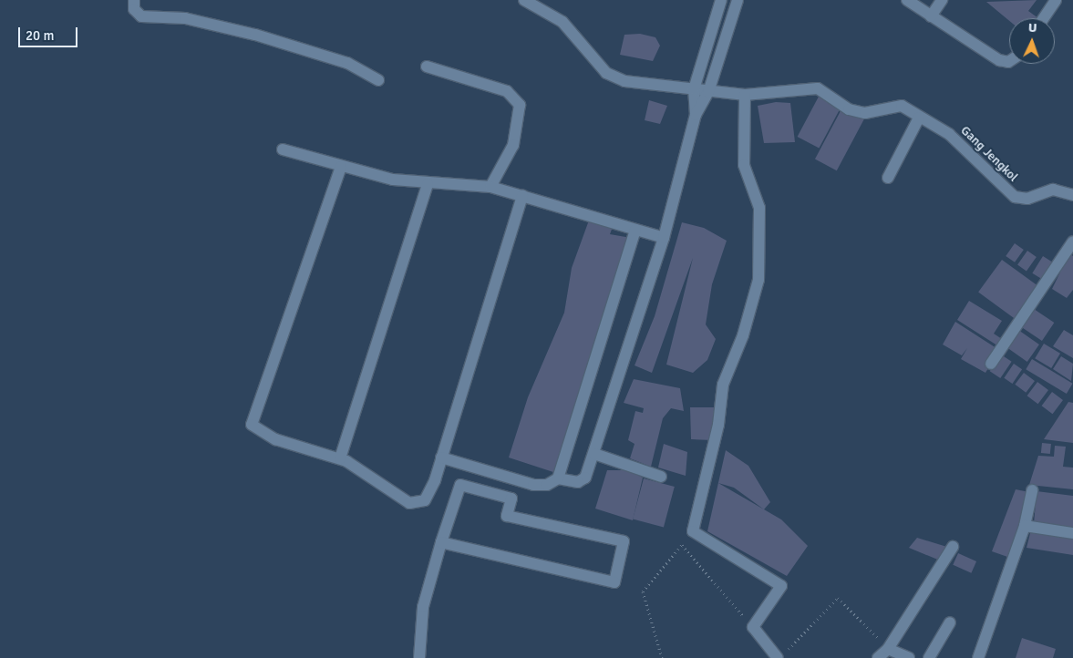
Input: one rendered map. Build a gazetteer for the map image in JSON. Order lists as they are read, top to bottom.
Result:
{
  "streets": {
    "street": ["Gang Jengkol"]
  },
  "scale_bar": "20 m",
  "north": "top"
}
